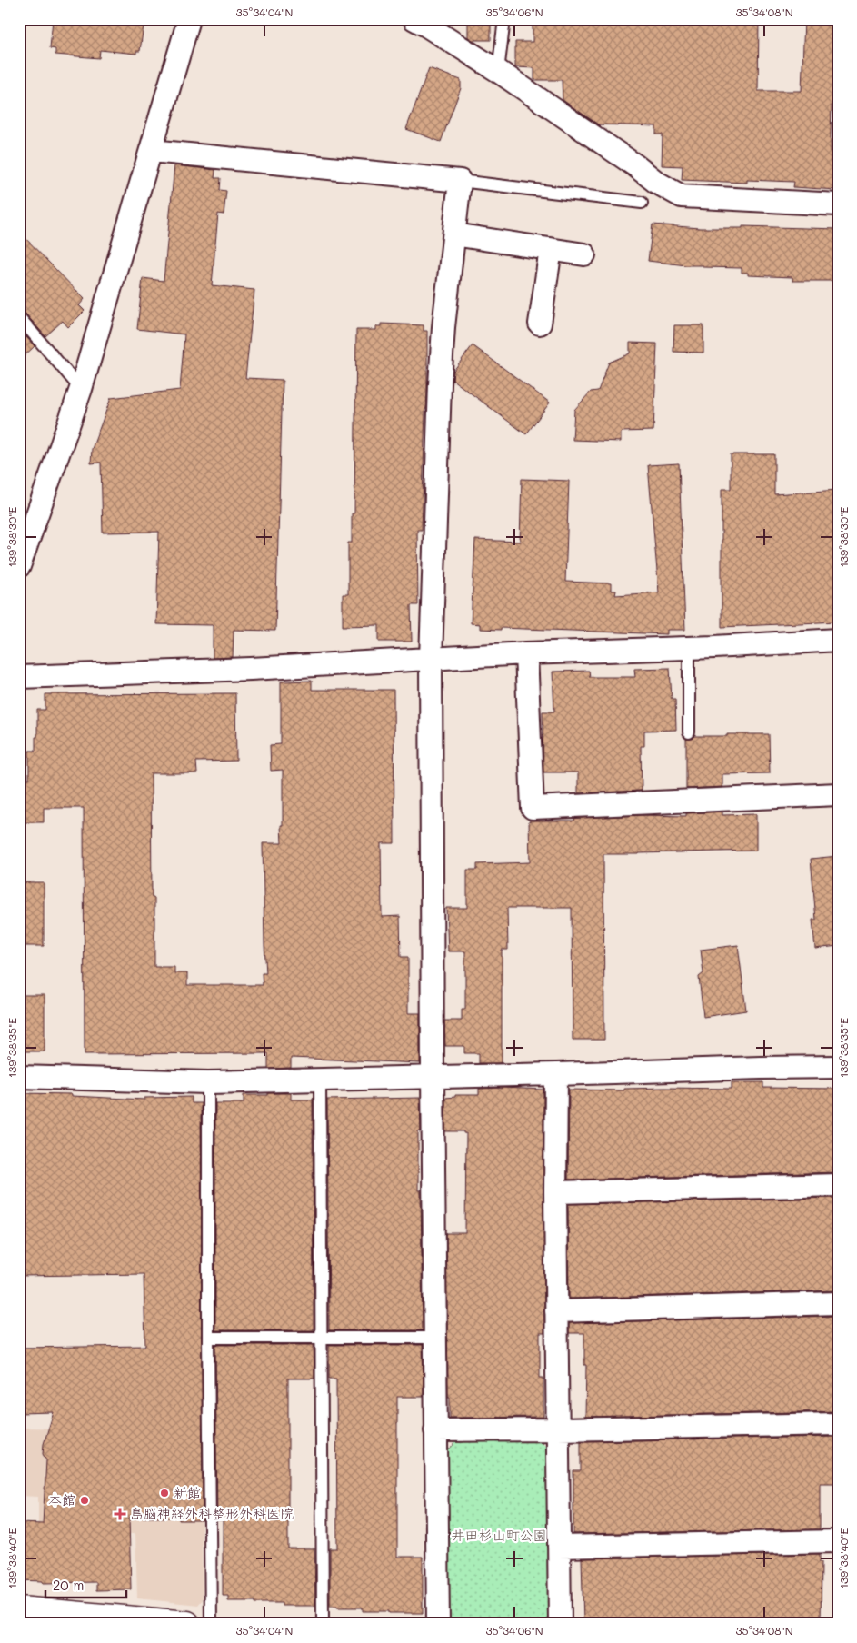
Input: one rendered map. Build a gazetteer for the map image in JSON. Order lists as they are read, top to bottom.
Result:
{
  "parks": ["井田杉山町公園"],
  "places": {
    "other": ["新館", "本館"],
    "health": ["島脳神経外科整形外科医院"]
  },
  "scale_bar": "20 m",
  "coordinates": [
    "35°34'04\"N",
    "35°34'06\"N",
    "35°34'08\"N",
    "139°38'30\"E",
    "139°38'35\"E",
    "139°38'40\"E"
  ]
}
